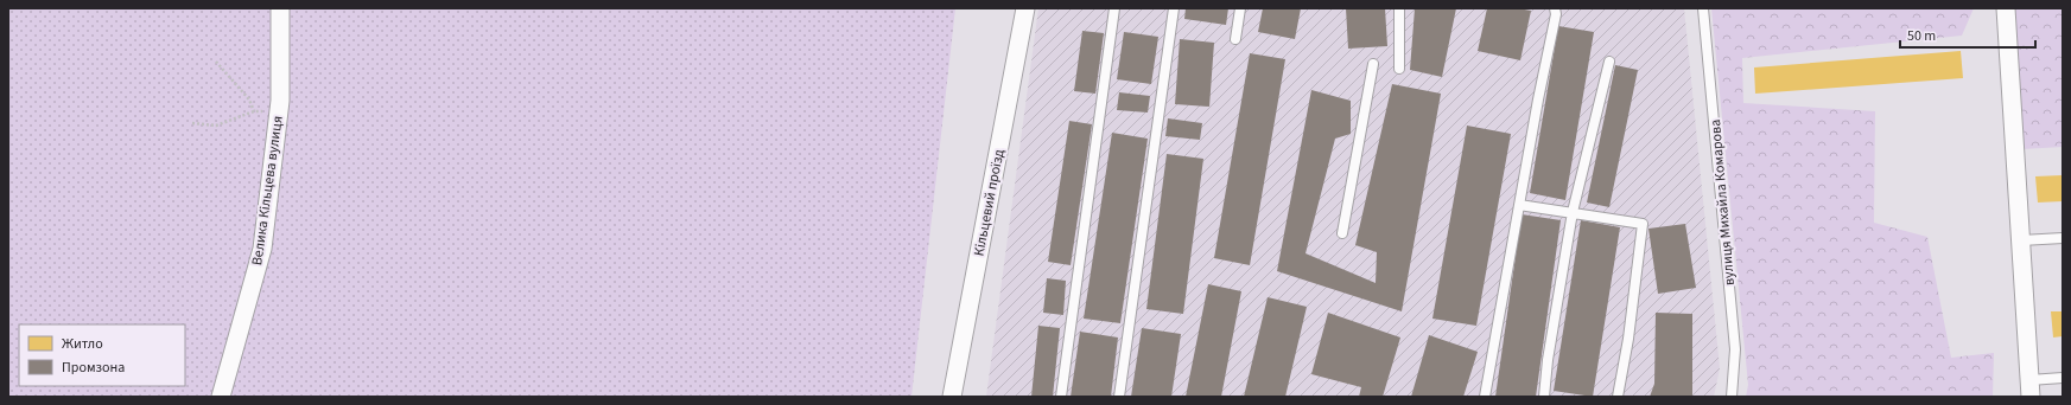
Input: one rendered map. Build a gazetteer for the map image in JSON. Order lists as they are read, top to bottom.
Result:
{
  "streets": {
    "street": ["Велика Кільцева вулиця", "Кільцевий проїзд"],
    "lane": ["вулиця Михайла Комарова"]
  },
  "legend": ["Житло", "Промзона"],
  "scale_bar": "50 m"
}
